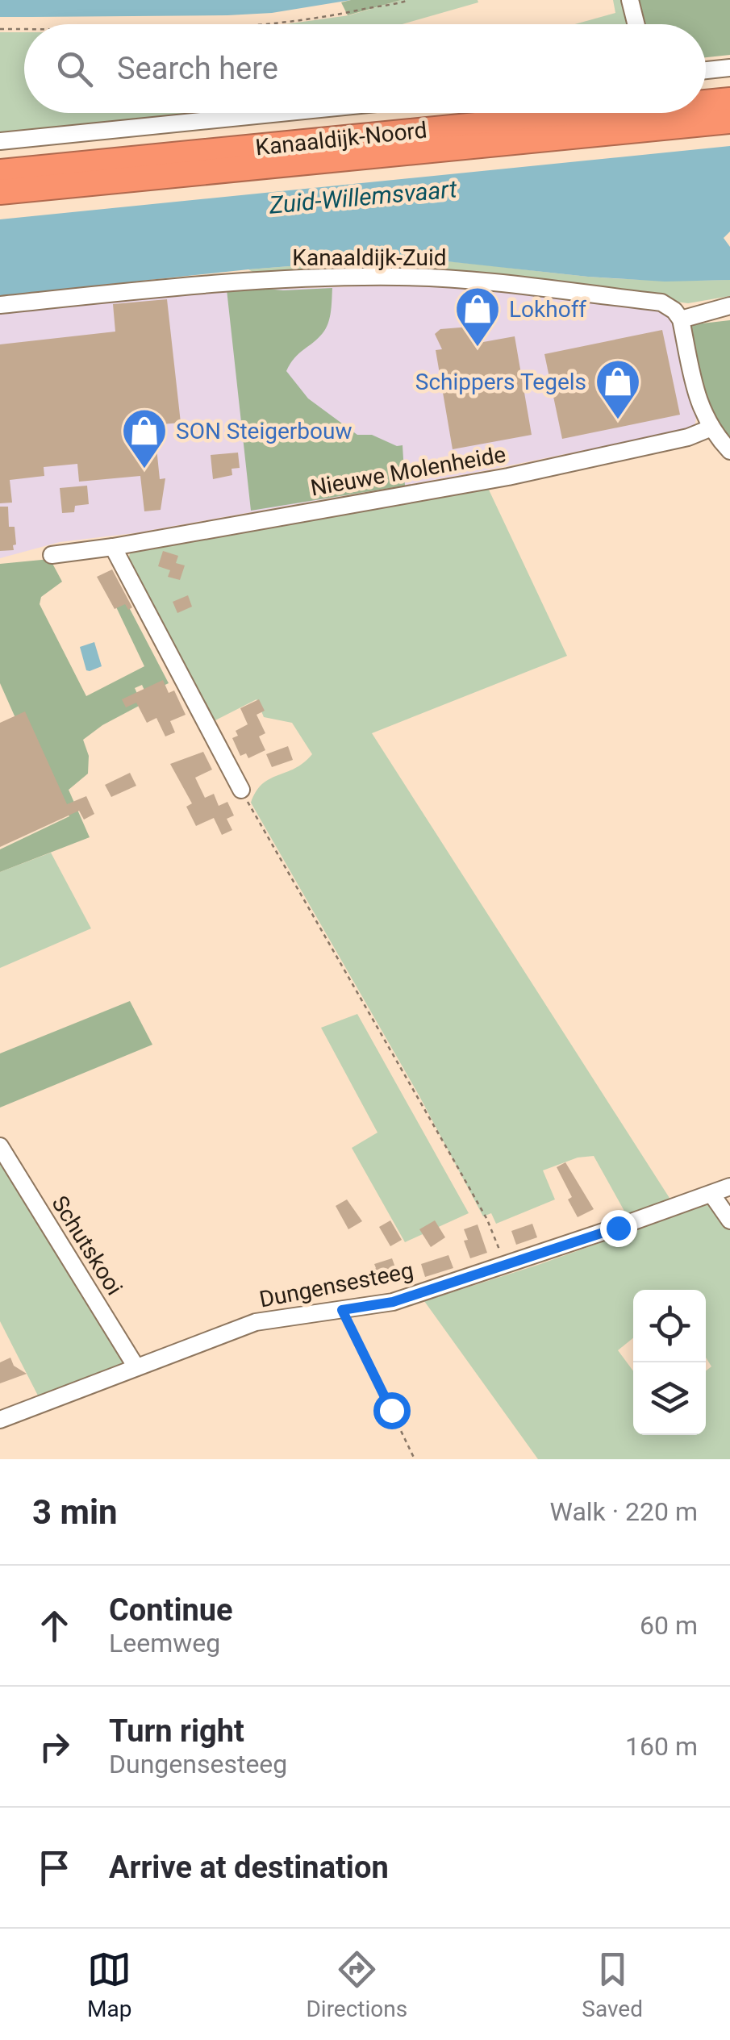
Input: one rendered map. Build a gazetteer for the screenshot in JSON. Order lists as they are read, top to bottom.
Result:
{
  "streets": {
    "highway": ["Kanaaldijk-Noord"],
    "street": [
      "Kanaaldijk-Zuid",
      "Nieuwe Molenheide",
      "Schutskooi",
      "Dungensesteeg"
    ]
  },
  "crossings": [
    ["Schutskooi", "Dungensesteeg"]
  ],
  "water": ["Zuid-Willemsvaart"],
  "places": {
    "shop": ["Lokhoff", "Schippers Tegels", "SON Steigerbouw"]
  },
  "page": {
    "search": "Search here",
    "heading": ["3 min", "Walk · 220 m"],
    "list": [
      ["Continue", "Leemweg", "60 m"],
      ["Turn right", "Dungensesteeg", "160 m"],
      "Arrive at destination"
    ],
    "nav": ["Map", "Directions", "Saved"]
  }
}
